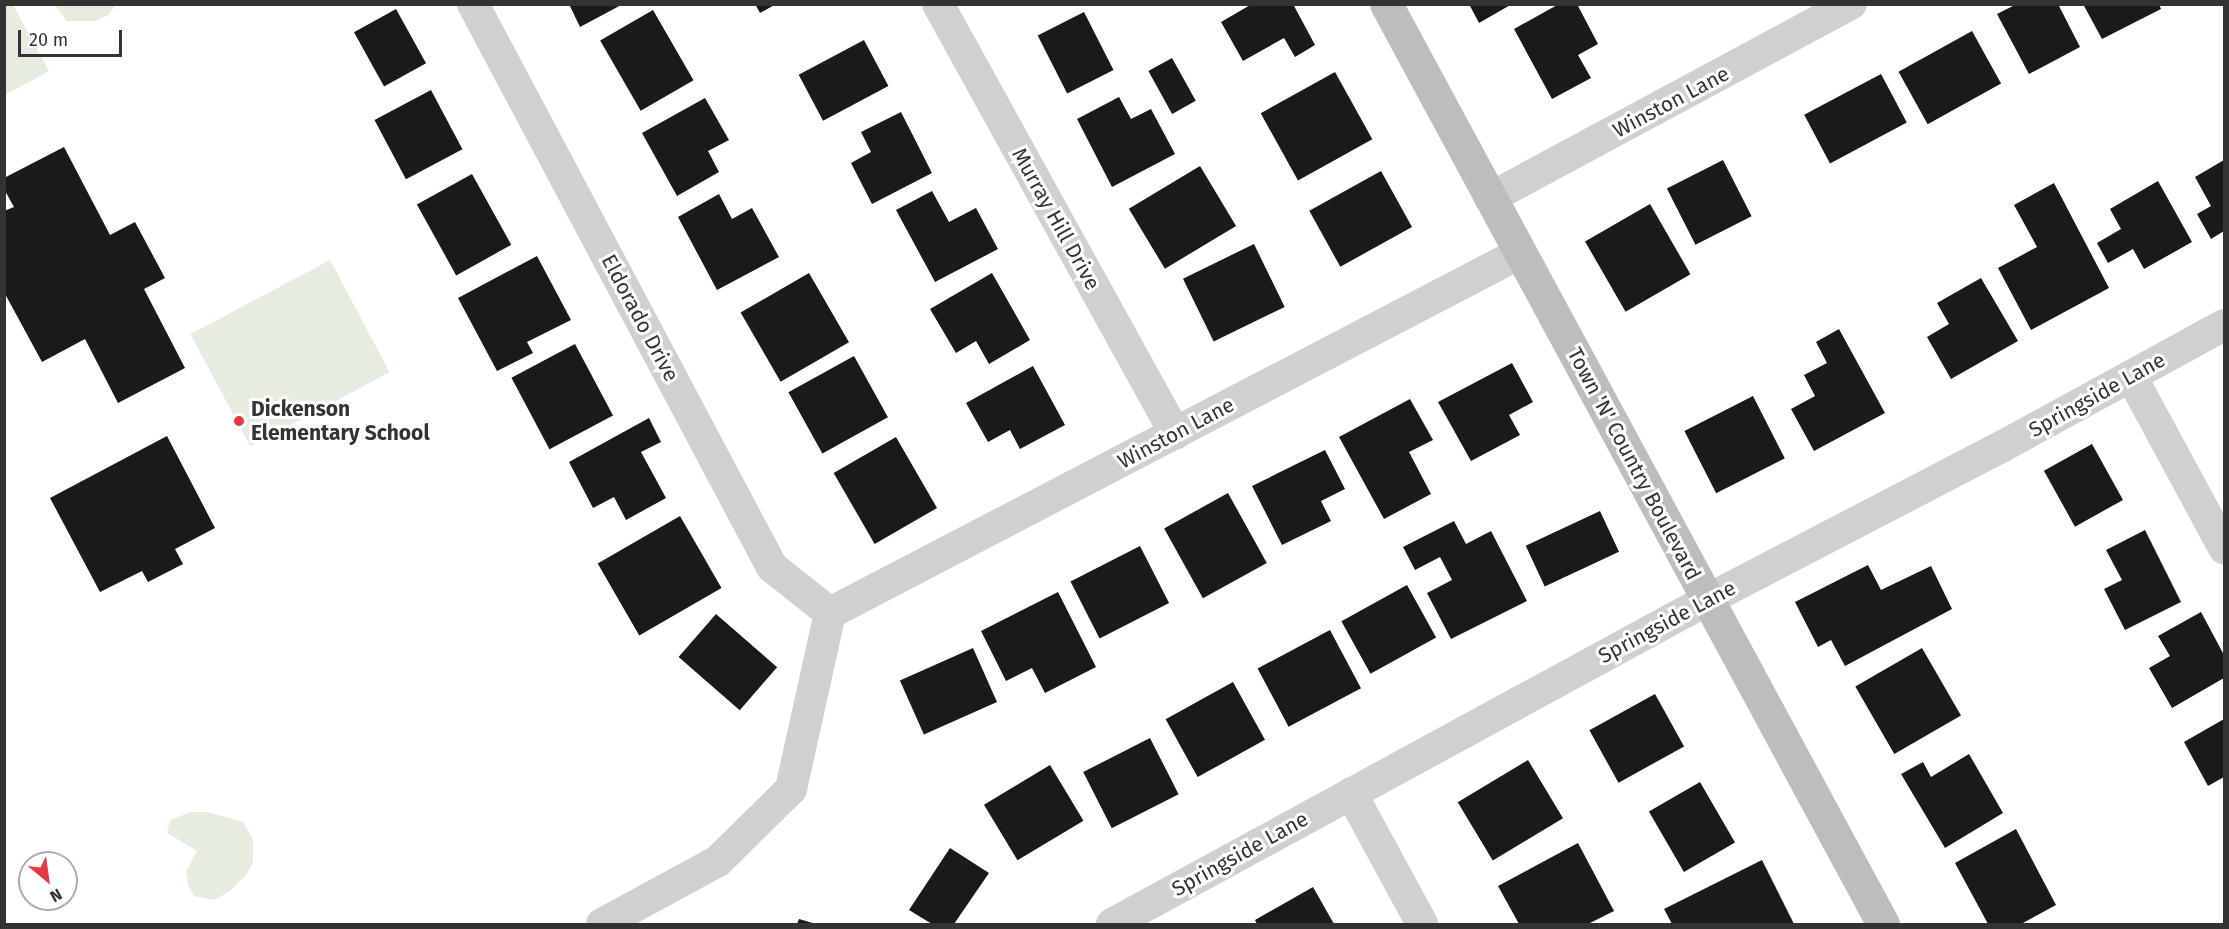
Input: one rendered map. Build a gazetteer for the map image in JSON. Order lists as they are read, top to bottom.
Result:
{
  "streets": {
    "street": [
      "Winston Lane",
      "Murray Hill Drive",
      "Eldorado Drive",
      "Springside Lane",
      "Town 'N' Country Boulevard"
    ]
  },
  "crossings": [
    ["Winston Lane", "Murray Hill Drive"],
    ["Winston Lane", "Eldorado Drive"],
    ["Winston Lane", "Town 'N' Country Boulevard"],
    ["Springside Lane", "Town 'N' Country Boulevard"]
  ],
  "places": ["Dickenson Elementary School"],
  "scale_bar": "20 m",
  "north": "bottom right"
}
